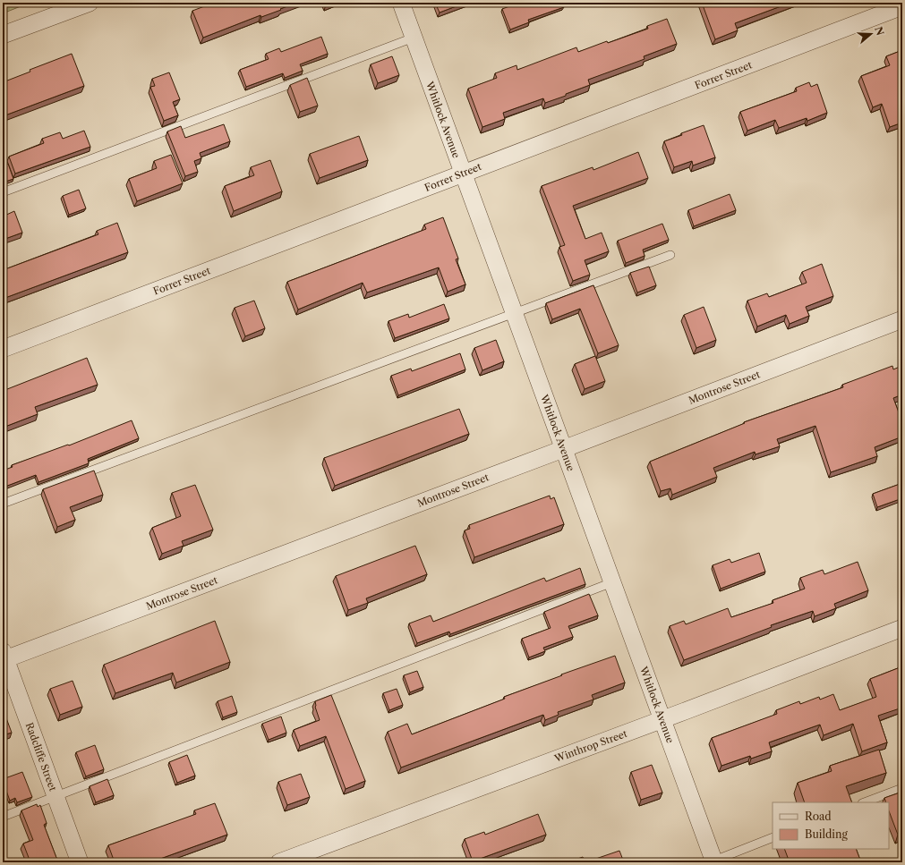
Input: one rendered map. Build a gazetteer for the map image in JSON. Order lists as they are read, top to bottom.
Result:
{
  "streets": {
    "street": [
      "Forrer Street",
      "Whitlock Avenue",
      "Montrose Street",
      "Winthrop Street",
      "Radcliffe Street"
    ]
  },
  "crossings": [
    ["Forrer Street", "Whitlock Avenue"],
    ["Whitlock Avenue", "Montrose Street"],
    ["Whitlock Avenue", "Winthrop Street"],
    ["Montrose Street", "Radcliffe Street"]
  ],
  "legend": ["Road", "Building"],
  "north": "right"
}
